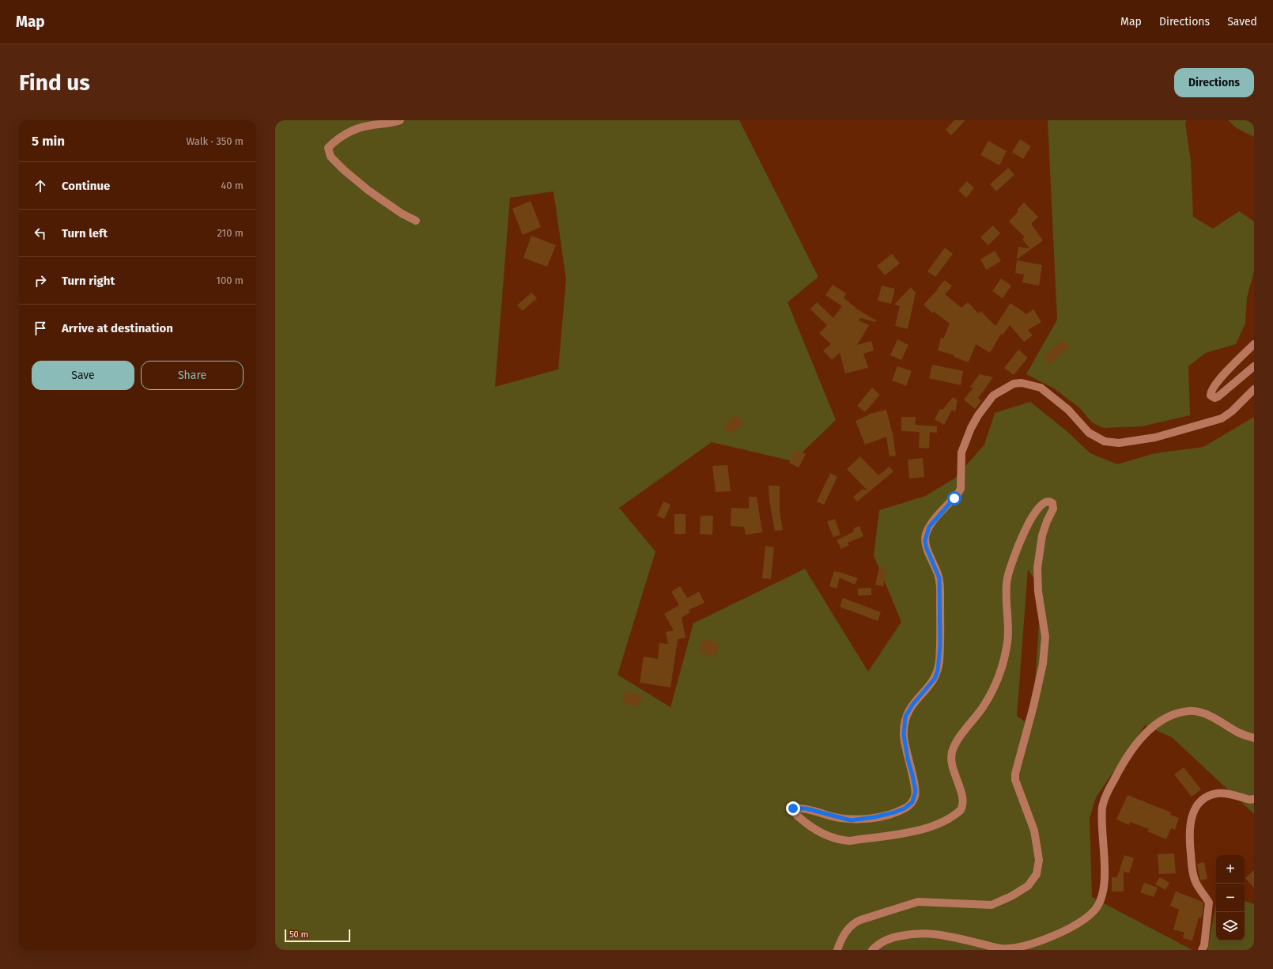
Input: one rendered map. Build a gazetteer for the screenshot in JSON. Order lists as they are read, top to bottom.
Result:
{
  "scale_bar": "50 m",
  "page": {
    "header": "Map",
    "nav": ["Map", "Directions", "Saved"],
    "buttons": [
      "Directions",
      ["Save", "Share"]
    ],
    "title": "Find us",
    "heading": ["5 min", "Walk · 350 m"],
    "list": [
      ["Continue", "40 m"],
      ["Turn left", "210 m"],
      ["Turn right", "100 m"],
      "Arrive at destination"
    ],
    "map_buttons": ["+", "−"],
    "scale": "50 m"
  }
}
